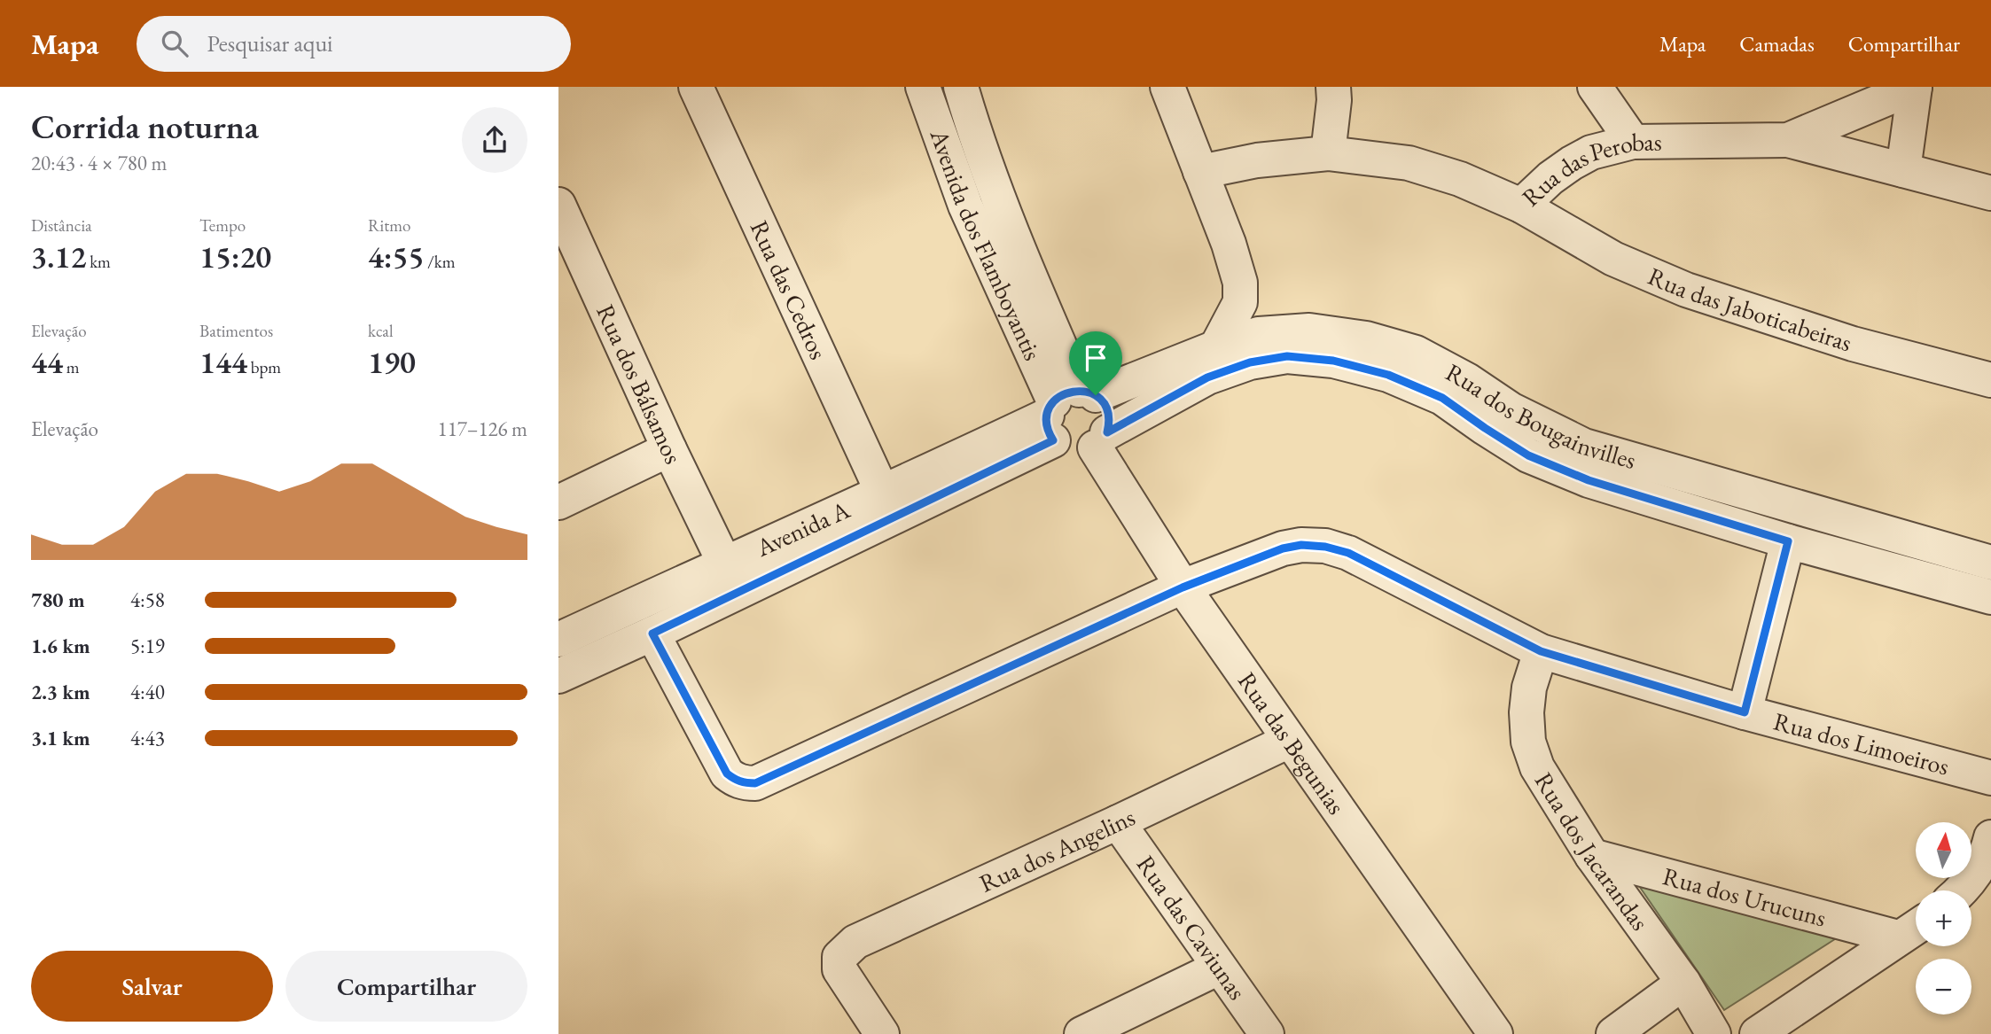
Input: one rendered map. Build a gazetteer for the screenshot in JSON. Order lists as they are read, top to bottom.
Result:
{
  "streets": {
    "street": [
      "Rua das Perobas",
      "Avenida dos Flamboyantis",
      "Rua das Cedros",
      "Rua das Jaboticabeiras",
      "Rua dos Bálsamos",
      "Rua dos Bougainvilles",
      "Avenida A",
      "Rua das Begunias",
      "Rua dos Limoeiros",
      "Rua dos Angelins",
      "Rua dos Jacarandas",
      "Rua dos Urucuns",
      "Rua das Caviunas"
    ]
  },
  "crossings": [
    ["Rua das Perobas", "Rua das Jaboticabeiras"],
    ["Avenida dos Flamboyantis", "Rua dos Bougainvilles"],
    ["Avenida dos Flamboyantis", "Avenida A"],
    ["Avenida dos Flamboyantis", "Rua das Begunias"],
    ["Rua das Cedros", "Avenida A"],
    ["Rua dos Bálsamos", "Avenida A"],
    ["Rua dos Bougainvilles", "Avenida A"],
    ["Rua dos Bougainvilles", "Rua das Begunias"],
    ["Avenida A", "Rua dos Limoeiros"],
    ["Rua das Begunias", "Rua dos Limoeiros"],
    ["Rua das Begunias", "Rua dos Angelins"],
    ["Rua dos Limoeiros", "Rua dos Jacarandas"],
    ["Rua dos Angelins", "Rua das Caviunas"],
    ["Rua dos Jacarandas", "Rua dos Urucuns"]
  ],
  "north": "top",
  "page": {
    "header": "Mapa",
    "search": "Pesquisar aqui",
    "nav": ["Mapa", "Camadas", "Compartilhar"],
    "heading": ["Corrida noturna", "20:43 · 4 × 780 m"],
    "stats": [
      ["Distância", "3.12 km"],
      ["Tempo", "15:20"],
      ["Ritmo", "4:55 /km"],
      ["Elevação", "44 m"],
      ["Batimentos", "144 bpm"],
      ["kcal", "190"]
    ],
    "chart": ["Elevação", "117–126 m"],
    "list": [
      {
        "name": "780 m",
        "note": "4:58"
      },
      {
        "name": "1.6 km",
        "note": "5:19"
      },
      {
        "name": "2.3 km",
        "note": "4:40"
      },
      {
        "name": "3.1 km",
        "note": "4:43"
      }
    ],
    "map_buttons": ["+", "−"],
    "buttons": ["Salvar", "Compartilhar"]
  }
}
